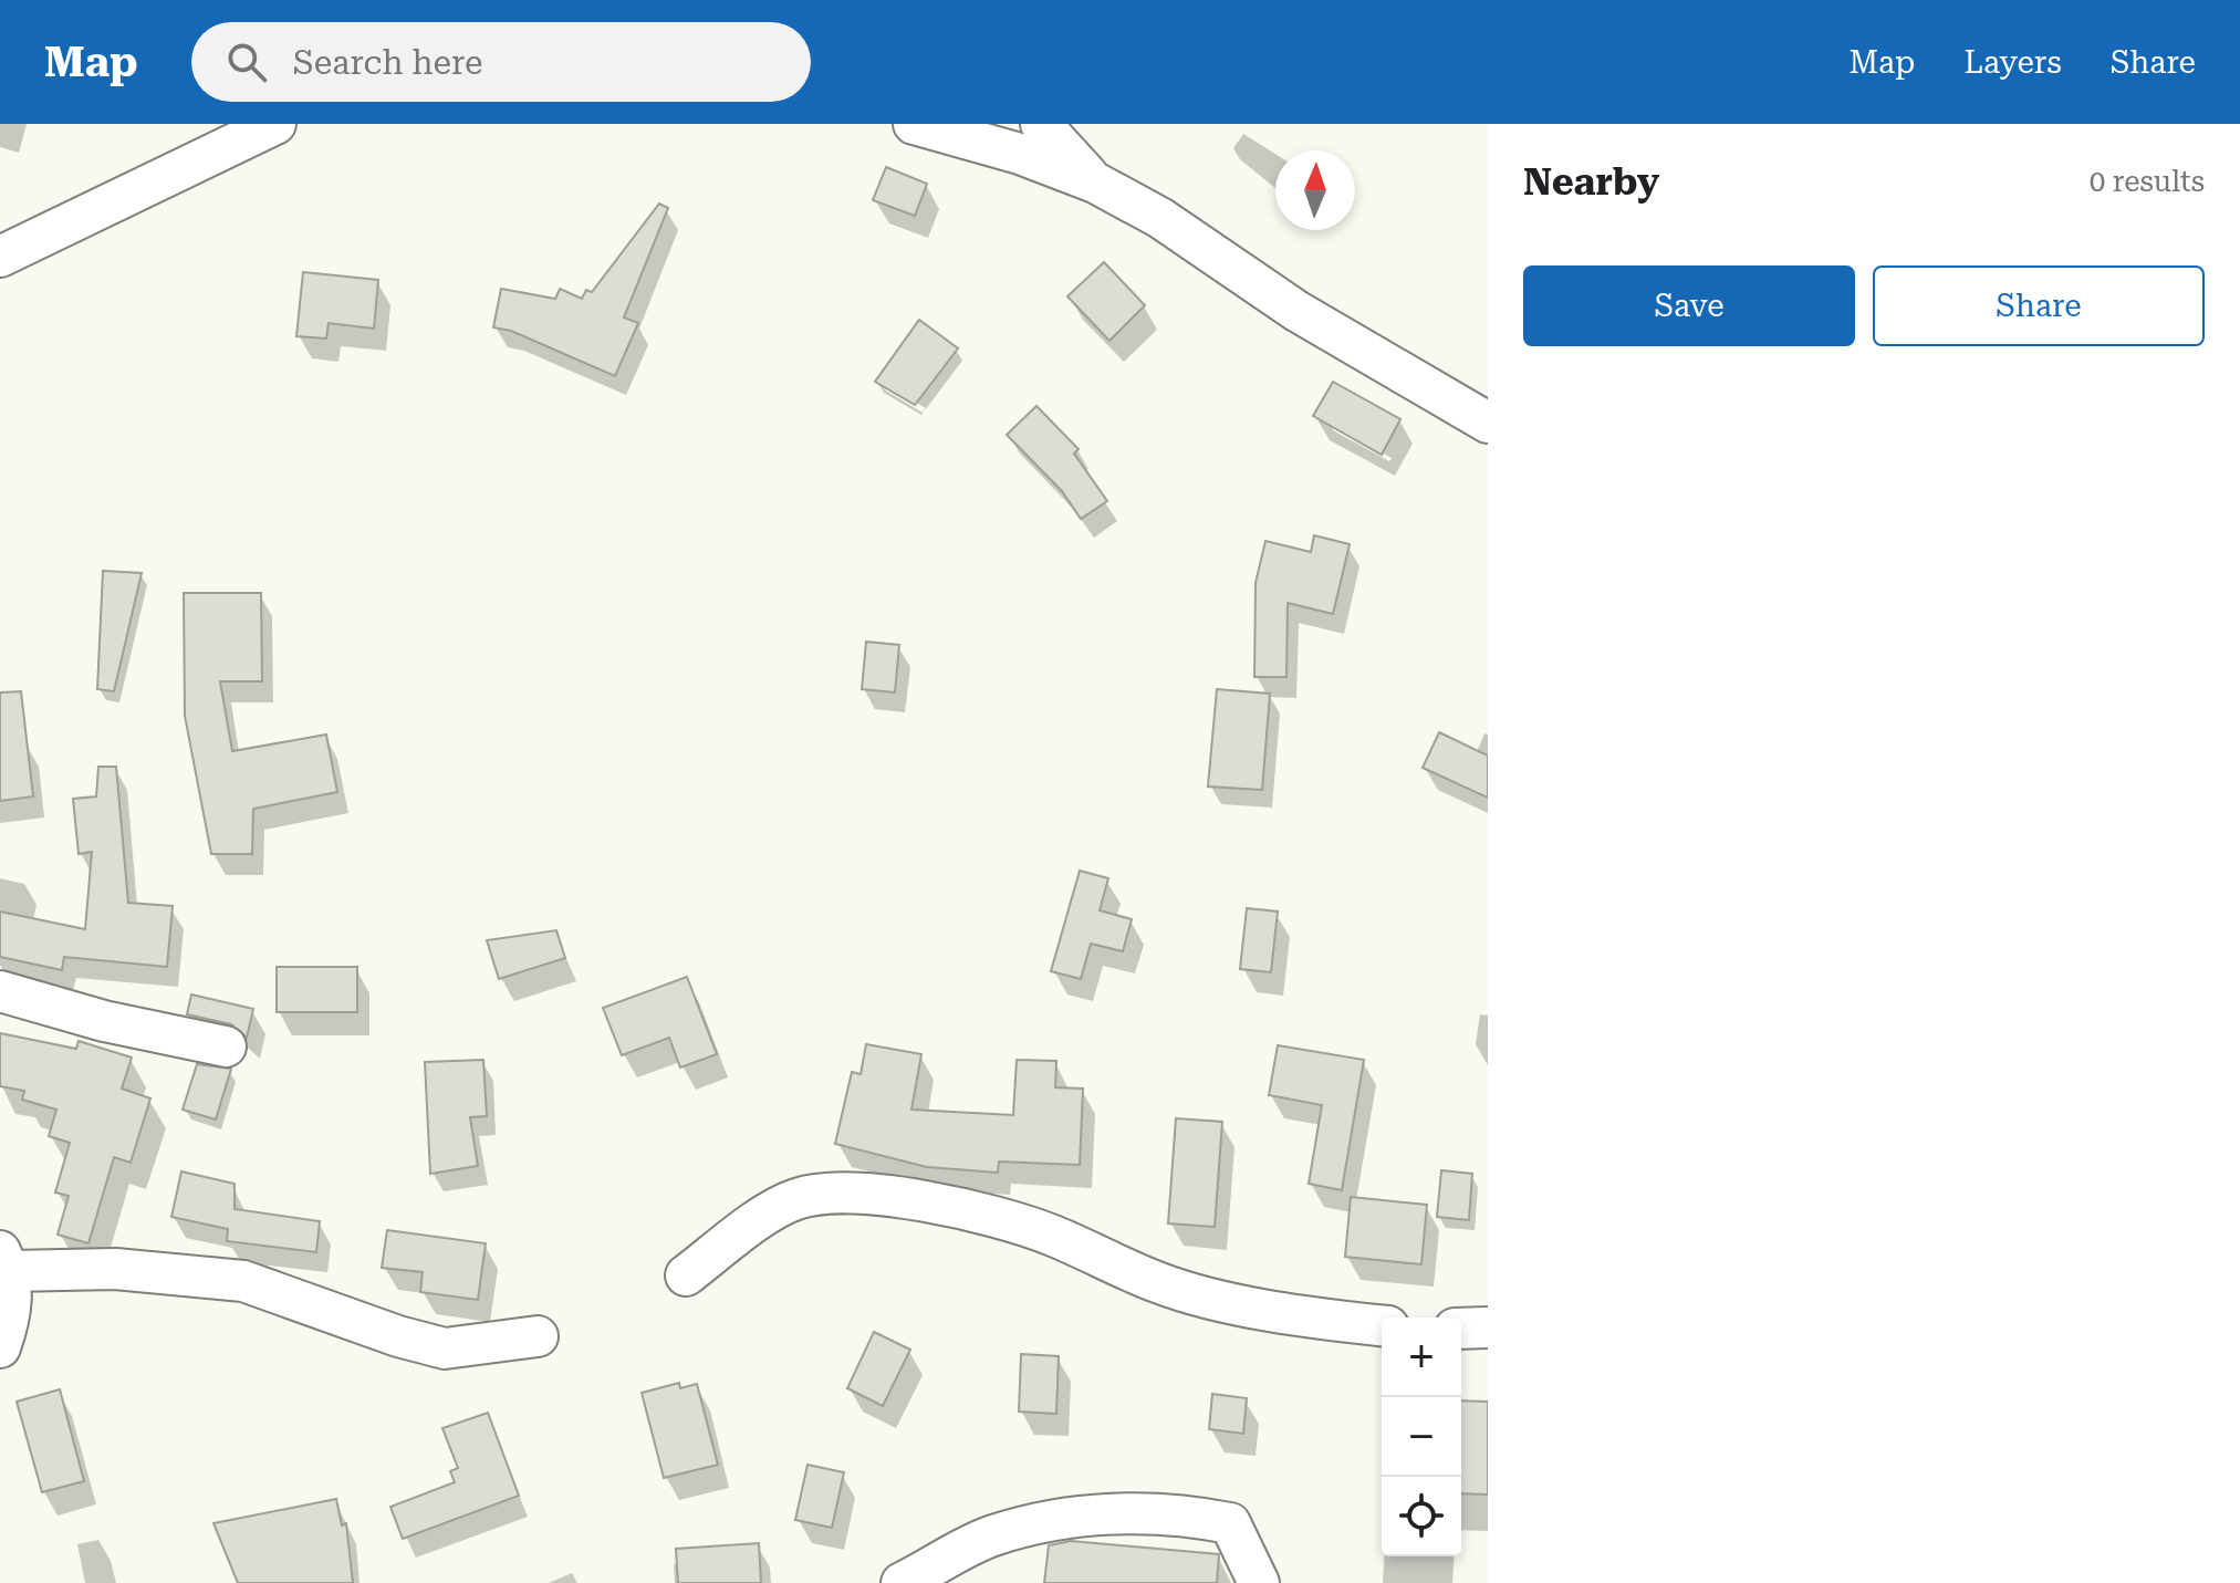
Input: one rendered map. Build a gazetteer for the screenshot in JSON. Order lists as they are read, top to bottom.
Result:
{
  "north": "top",
  "page": {
    "header": "Map",
    "search": "Search here",
    "nav": ["Map", "Layers", "Share"],
    "heading": ["Nearby", "0 results"],
    "buttons": ["Save", "Share"],
    "map_buttons": ["+", "−"]
  }
}
